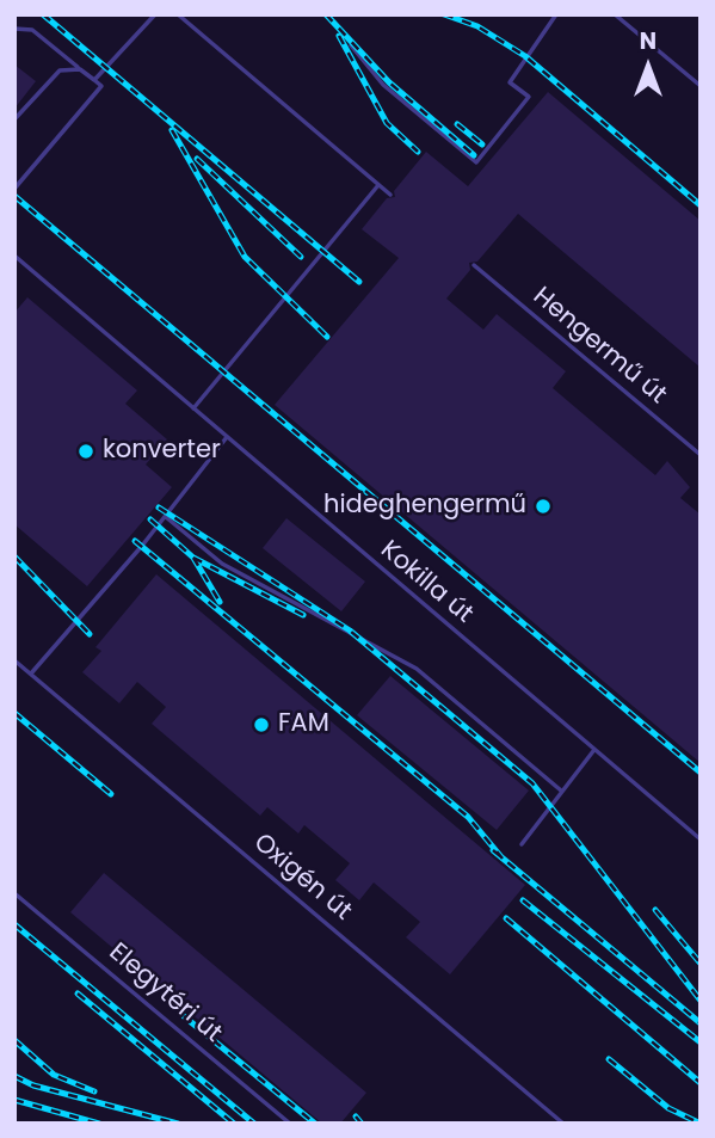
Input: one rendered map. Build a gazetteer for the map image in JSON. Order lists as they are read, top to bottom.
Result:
{
  "streets": {
    "lane": [
      "Hengermű út",
      "Kokilla út",
      "Oxigén út",
      "Elegytéri út"
    ]
  },
  "places": ["konverter", "hideghengermű", "FAM"],
  "north": "top"
}
